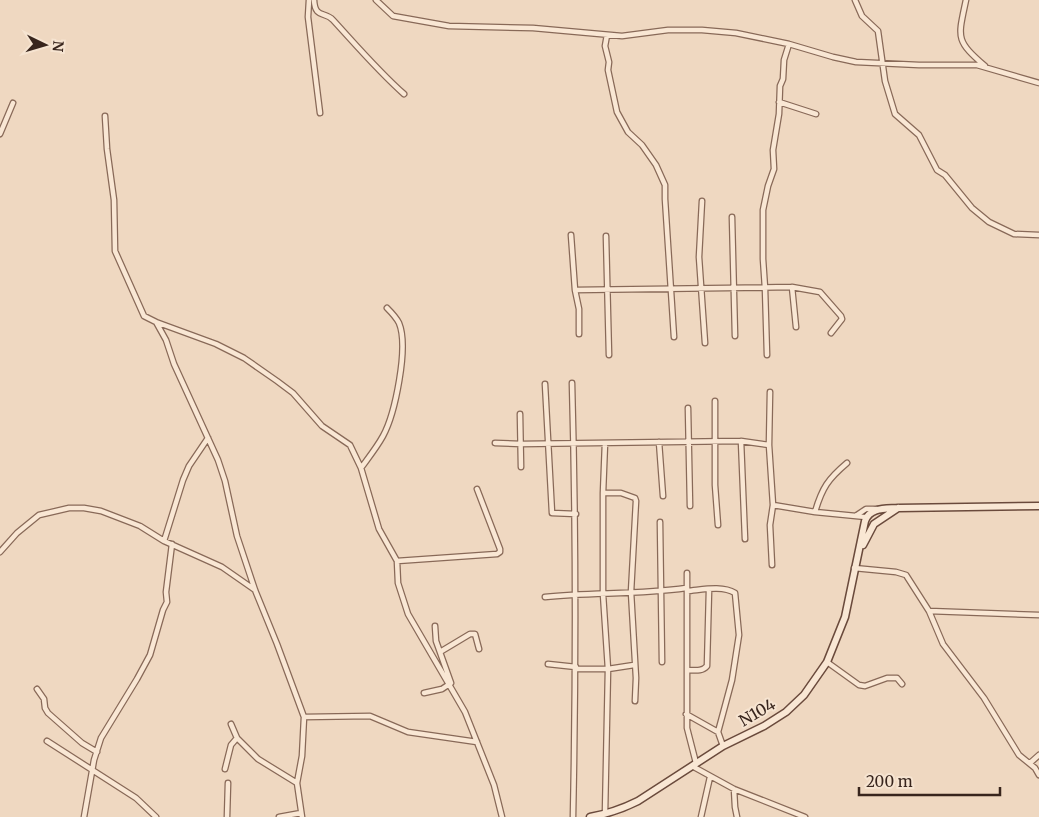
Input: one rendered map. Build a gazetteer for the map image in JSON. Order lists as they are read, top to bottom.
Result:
{
  "streets": {
    "street": ["N104"]
  },
  "scale_bar": "200 m",
  "north": "right"
}
